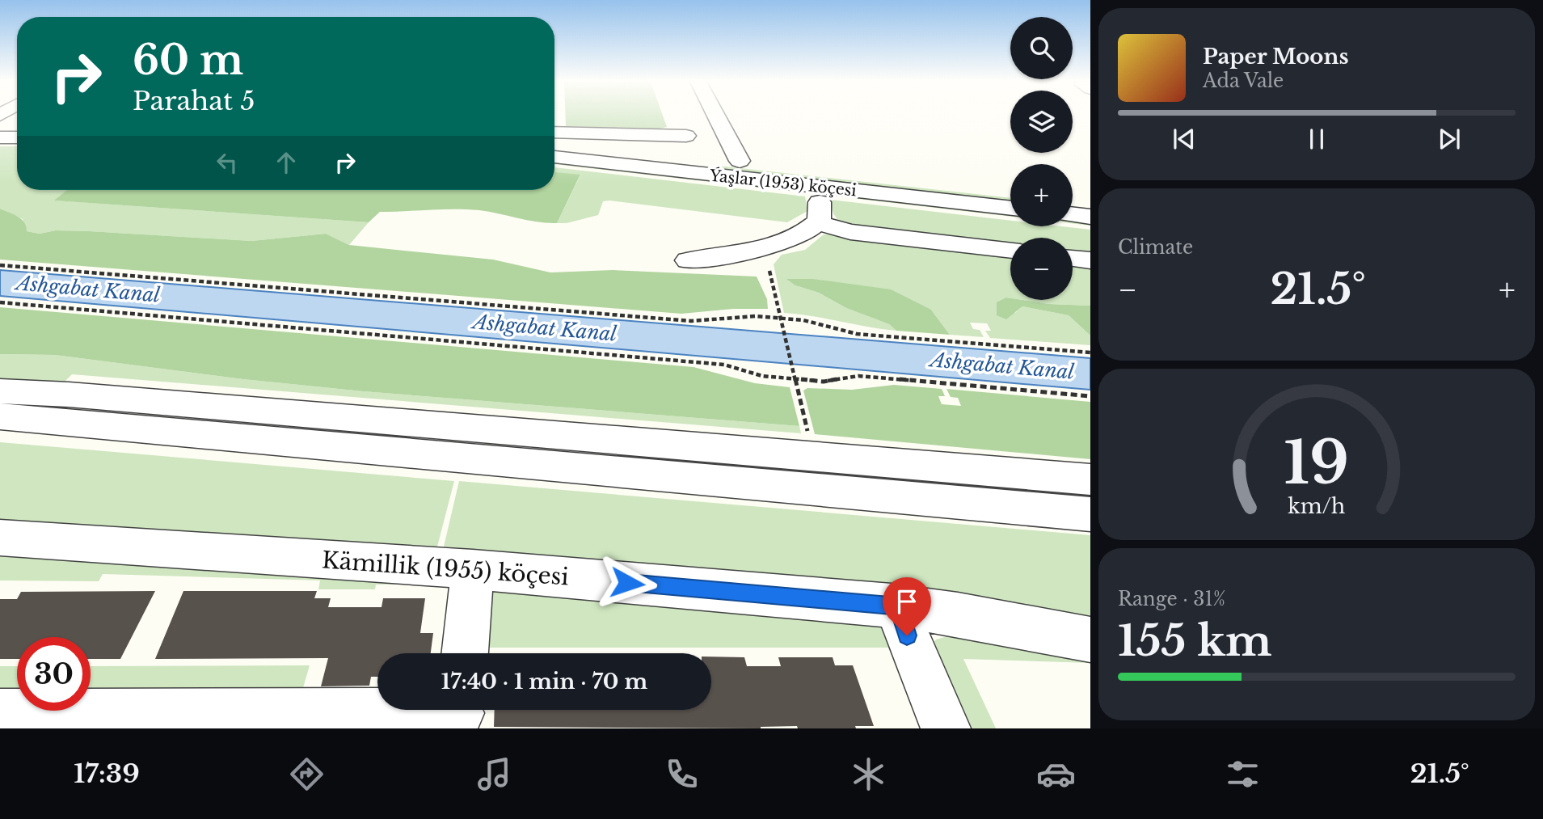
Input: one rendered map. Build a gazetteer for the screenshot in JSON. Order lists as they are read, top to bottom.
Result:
{
  "streets": {
    "street": ["Ýaşlar (1953) köçesi", "Kämillik (1955) köçesi"]
  },
  "water": ["Ashgabat Kanal"],
  "page": {
    "map_buttons": ["+", "−"],
    "turn": ["60 m", "Parahat 5"],
    "song": ["Paper Moons", "Ada Vale"],
    "tile": [
      "Climate",
      ["Range · 31%", "155 km"]
    ],
    "heat": ["−", "21.5°", "+"],
    "limit": "30",
    "trip": "17:40 · 1 min · 70 m",
    "tabs": ["17:39", "21.5°"],
    "gauge": ["19", "km/h"]
  }
}
